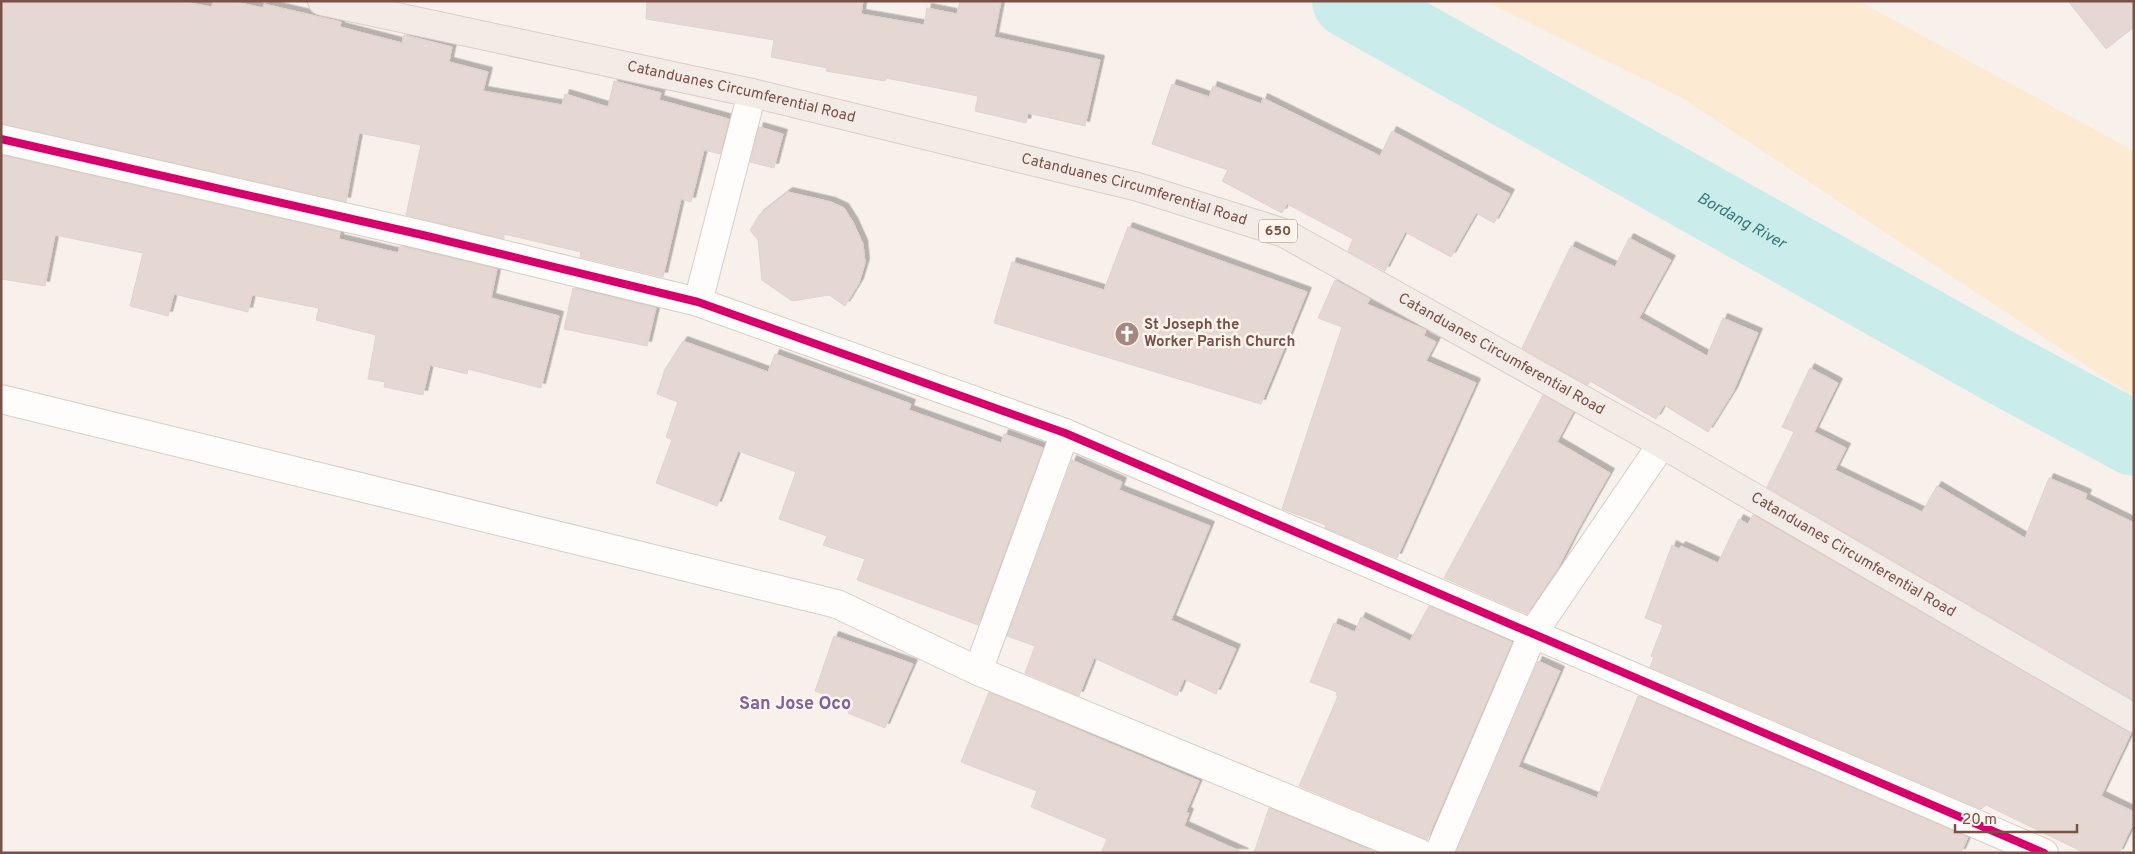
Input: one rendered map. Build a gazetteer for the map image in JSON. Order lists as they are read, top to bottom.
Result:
{
  "streets": {
    "main road": ["Catanduanes Circumferential Road", "650"]
  },
  "districts": ["San Jose Oco"],
  "water": ["Bordang River"],
  "places": {
    "church": ["St Joseph the Worker Parish Church"]
  },
  "scale_bar": "20 m"
}
